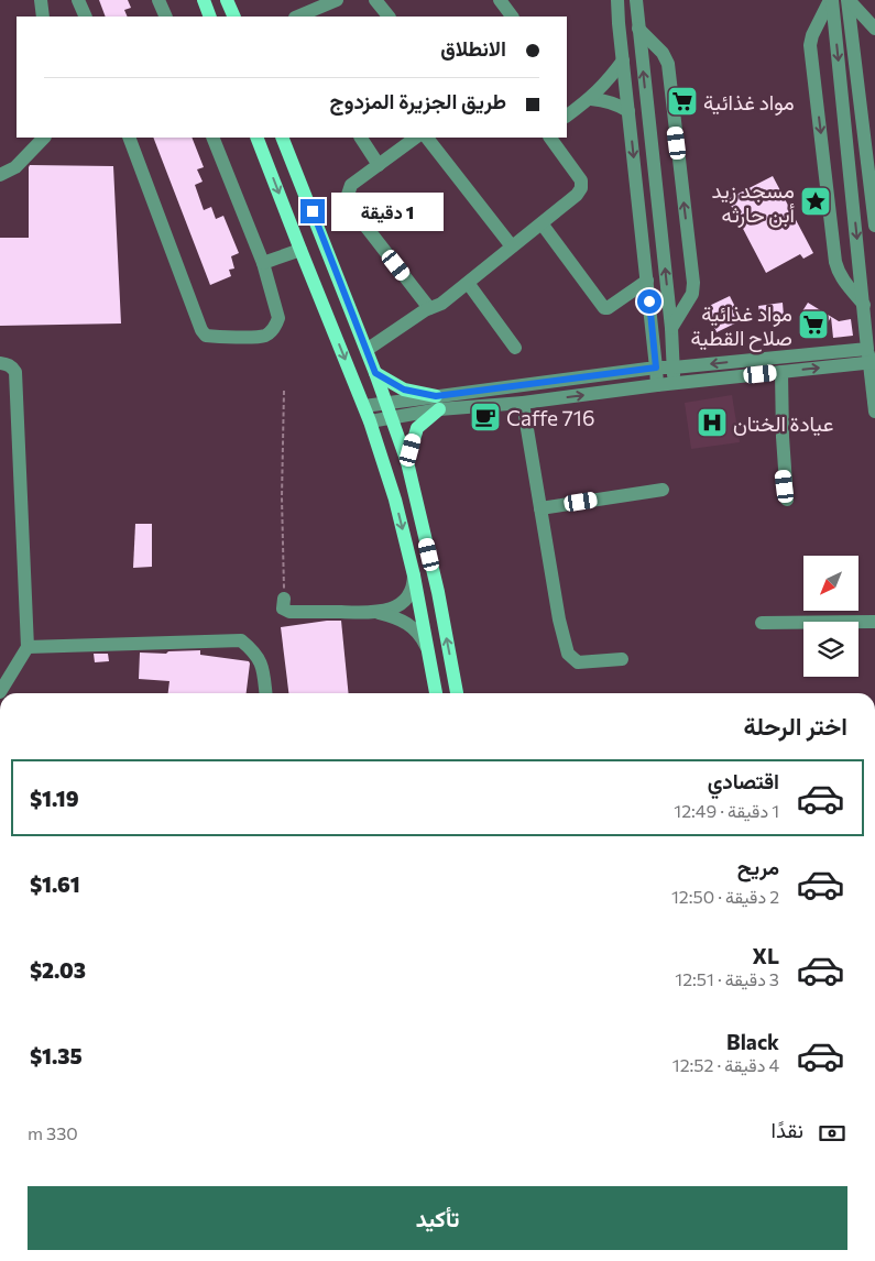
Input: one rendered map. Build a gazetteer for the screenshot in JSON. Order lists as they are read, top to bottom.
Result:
{
  "places": {
    "supermarket": ["مواد غذائية", "مواد غذائية صلاح القطية"],
    "place": ["مسجد زيد أبن حارثه"],
    "cafe": ["Caffe 716"],
    "hospital": ["عيادة الختان"]
  },
  "north": "bottom left",
  "page": {
    "banner": ["الانطلاق", "طريق الجزيرة المزدوج"],
    "bubble": "1 دقيقة",
    "heading": "اختر الرحلة",
    "list": [
      {
        "name": "اقتصادي",
        "note": "1 دقيقة · 12:49",
        "value": "$1.19"
      },
      {
        "name": "مريح",
        "note": "2 دقيقة · 12:50",
        "value": "$1.61"
      },
      {
        "name": "XL",
        "note": "3 دقيقة · 12:51",
        "value": "$2.03"
      },
      {
        "name": "Black",
        "note": "4 دقيقة · 12:52",
        "value": "$1.35"
      }
    ],
    "pay": ["نقدًا", "330 m"],
    "buttons": "تأكيد"
  }
}
